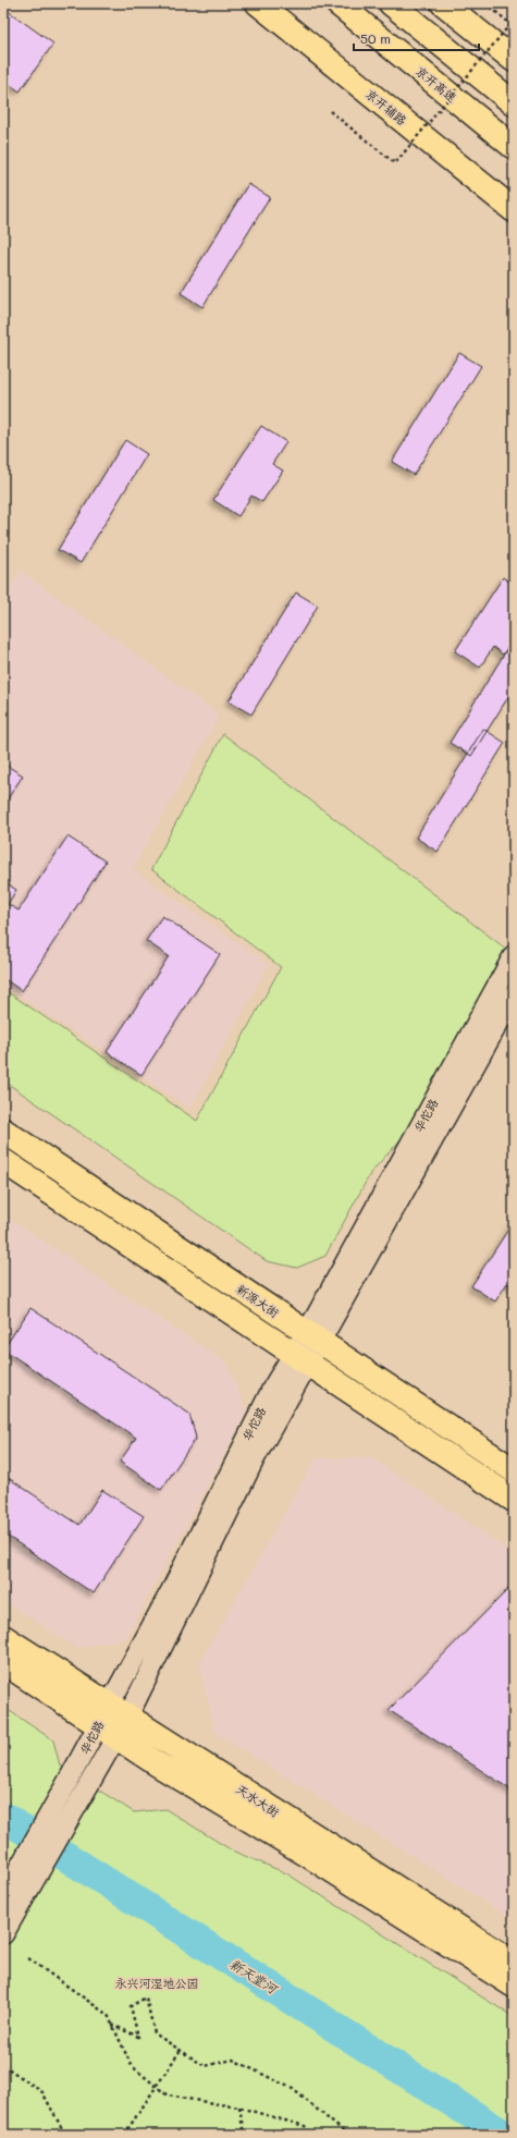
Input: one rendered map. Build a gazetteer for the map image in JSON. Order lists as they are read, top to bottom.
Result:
{
  "streets": {
    "main road": [
      "京开高速",
      "京开辅路",
      "新源大街",
      "天水大街"
    ],
    "street": ["华佗路"]
  },
  "crossings": [
    ["华佗路", "新源大街"],
    ["华佗路", "天水大街"]
  ],
  "water": ["新天堂河"],
  "parks": ["永兴河湿地公园"],
  "scale_bar": "50 m"
}
